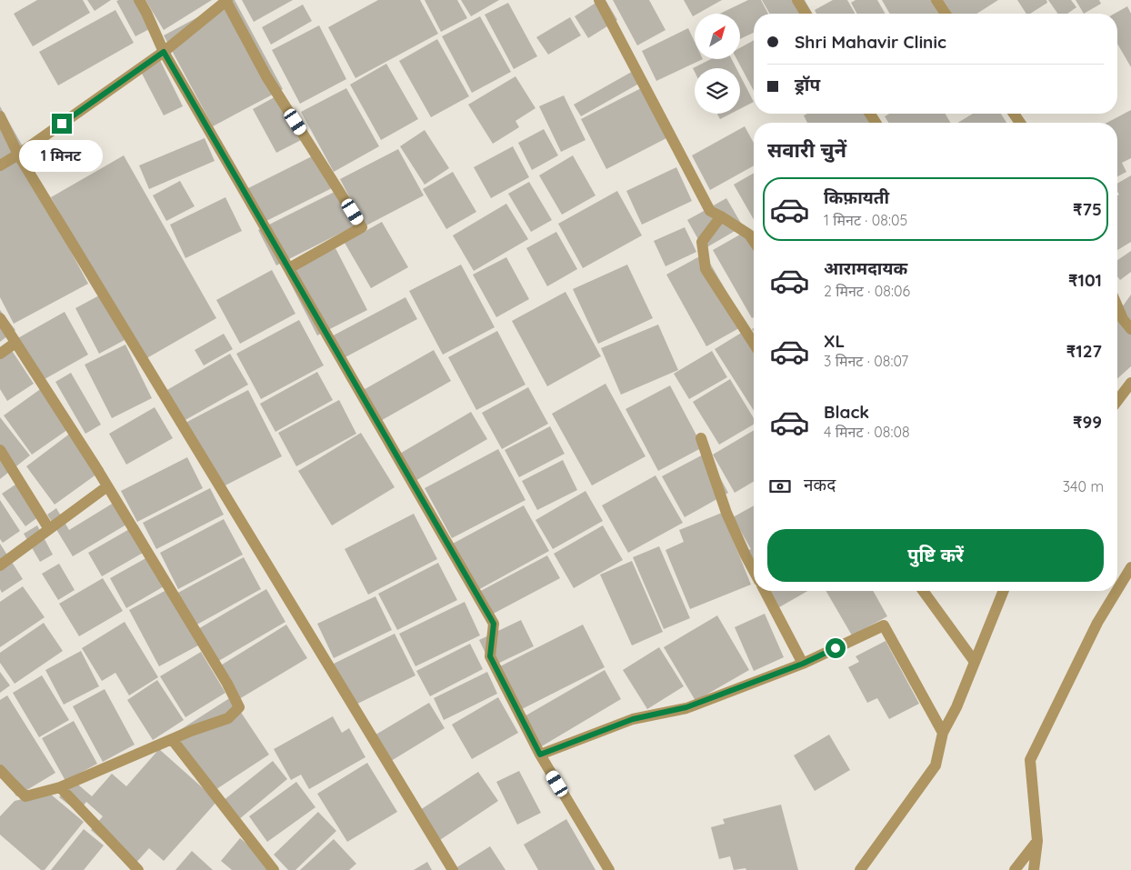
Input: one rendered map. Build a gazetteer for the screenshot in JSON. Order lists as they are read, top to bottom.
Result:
{
  "north": "top right",
  "page": {
    "banner": ["Shri Mahavir Clinic", "ड्रॉप"],
    "heading": "सवारी चुनें",
    "bubble": "1 मिनट",
    "list": [
      {
        "name": "किफ़ायती",
        "note": "1 मिनट · 08:05",
        "value": "₹75"
      },
      {
        "name": "आरामदायक",
        "note": "2 मिनट · 08:06",
        "value": "₹101"
      },
      {
        "name": "XL",
        "note": "3 मिनट · 08:07",
        "value": "₹127"
      },
      {
        "name": "Black",
        "note": "4 मिनट · 08:08",
        "value": "₹99"
      }
    ],
    "pay": ["नकद", "340 m"],
    "buttons": "पुष्टि करें"
  }
}
